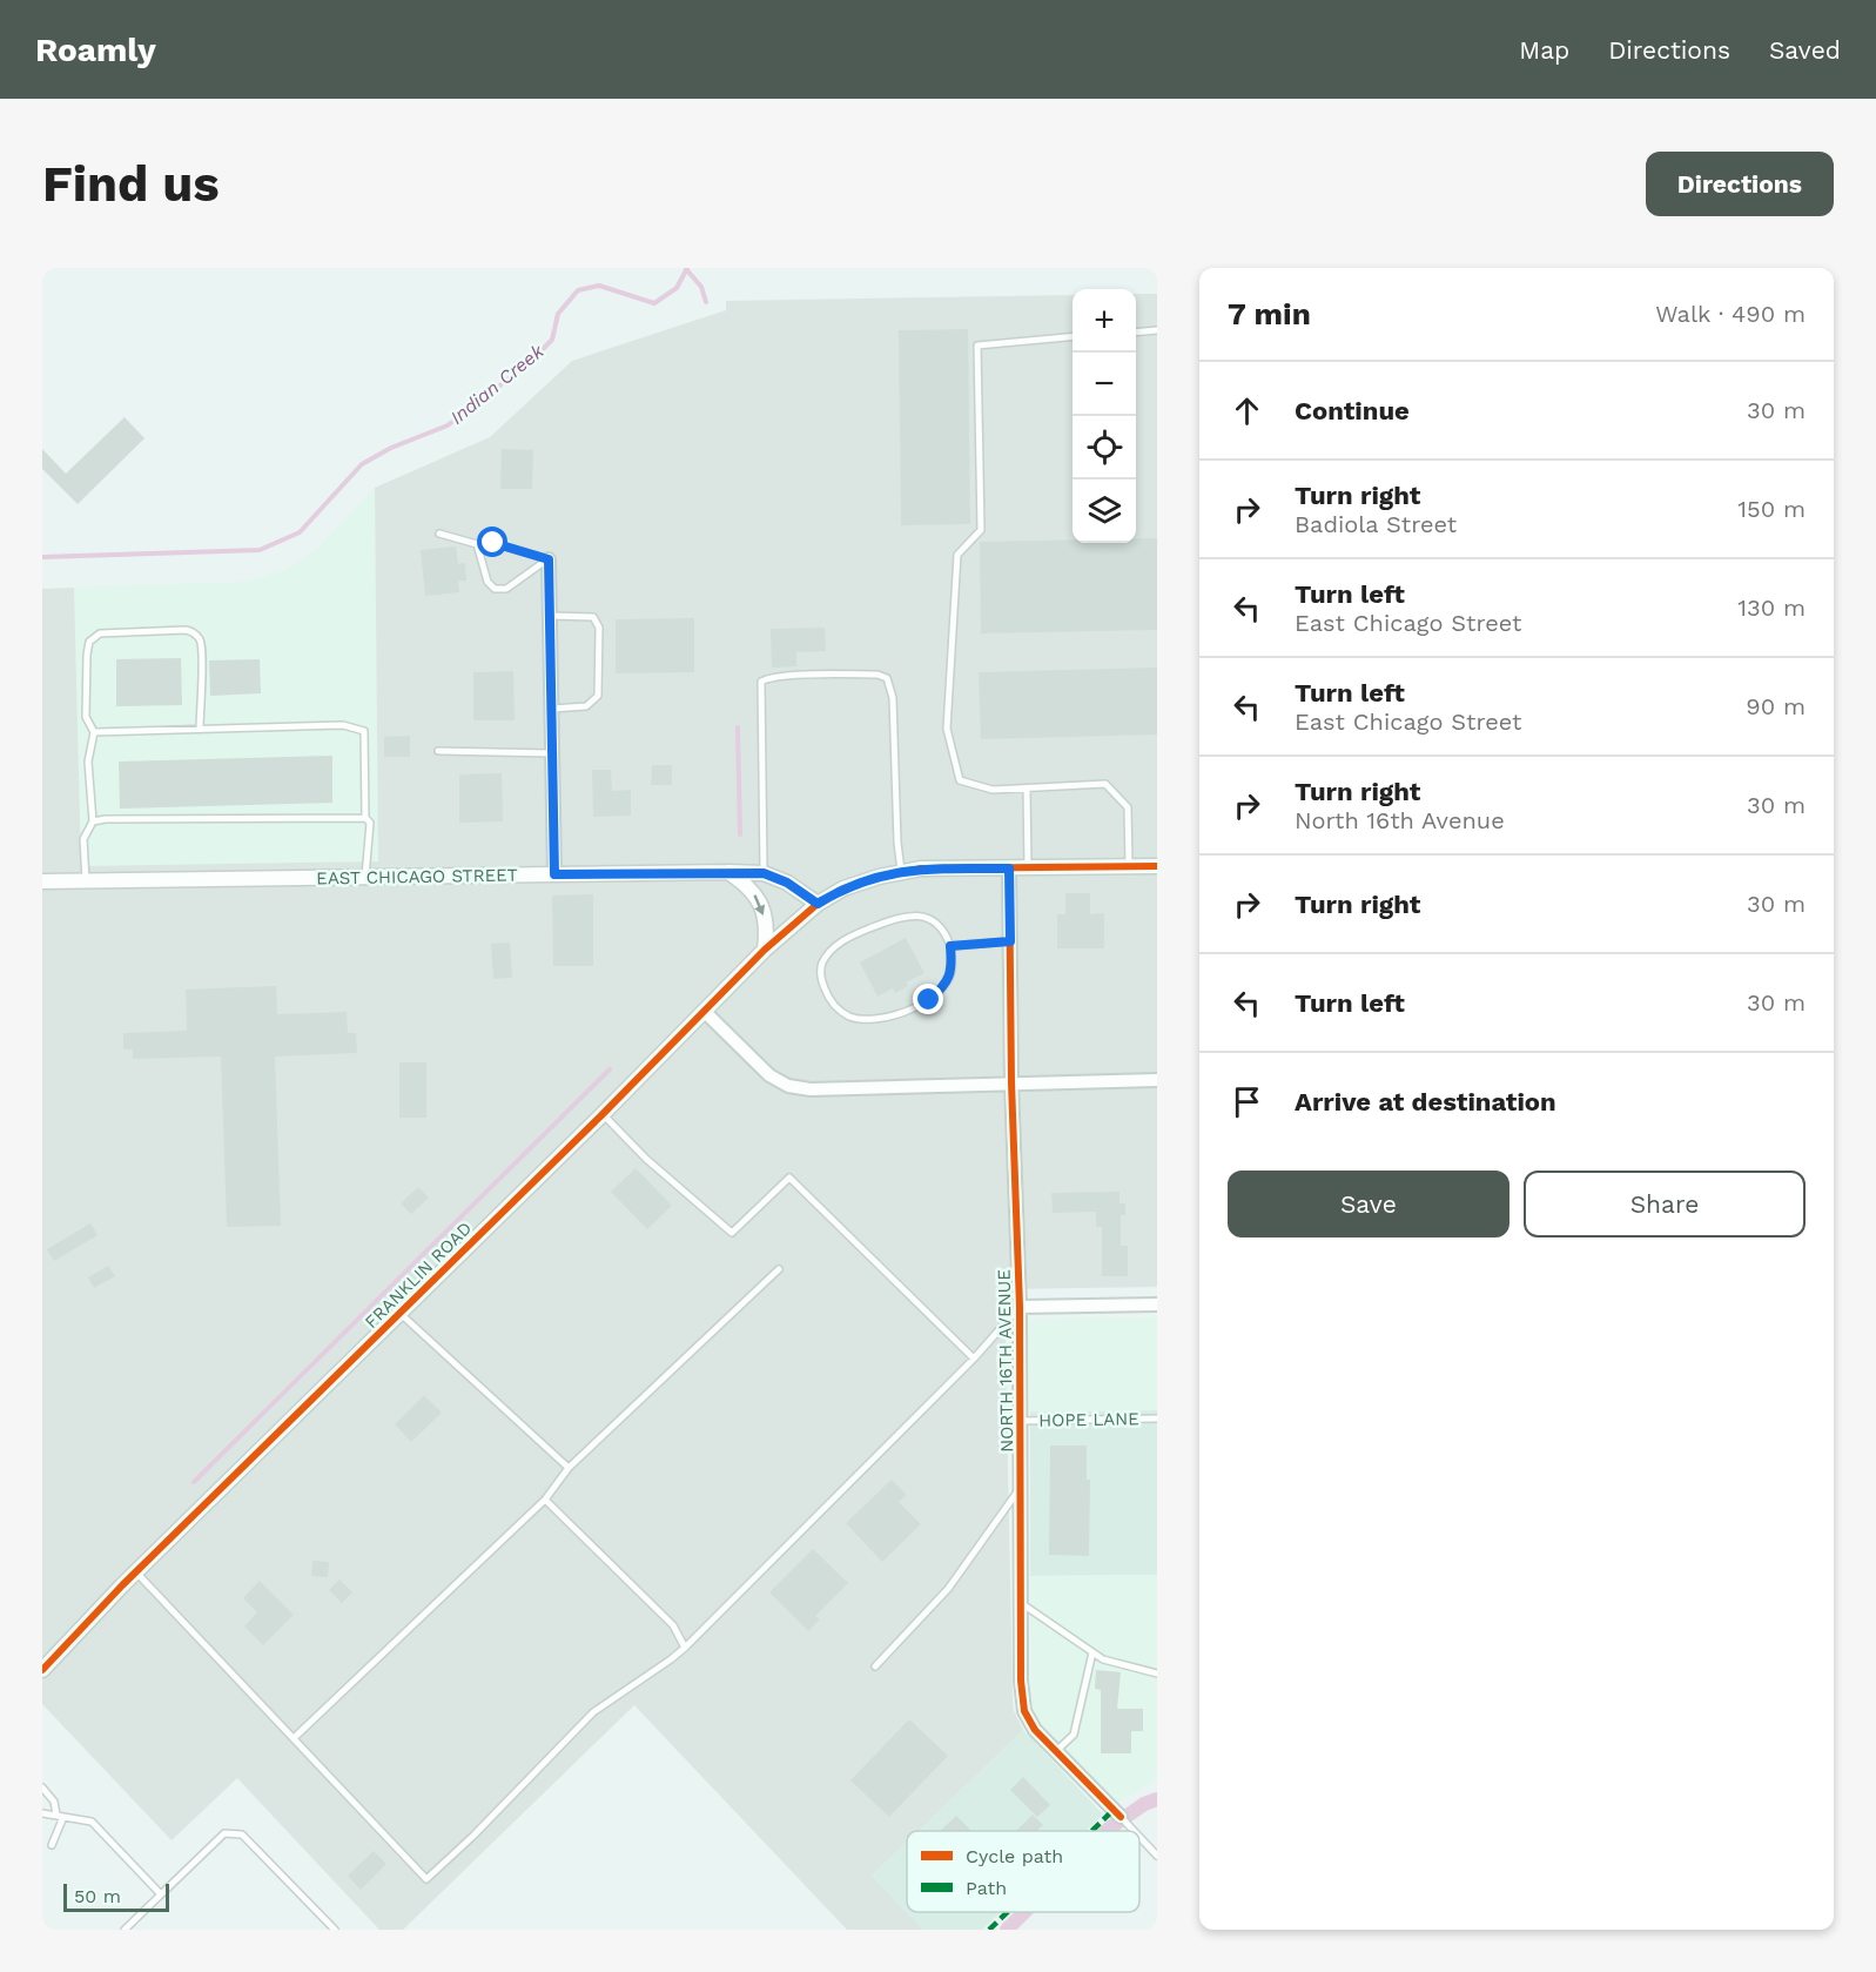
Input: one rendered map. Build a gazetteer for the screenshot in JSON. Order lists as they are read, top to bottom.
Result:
{
  "streets": {
    "street": ["EAST CHICAGO STREET", "FRANKLIN ROAD", "NORTH 16TH AVENUE"],
    "lane": ["HOPE LANE"]
  },
  "crossings": [
    ["EAST CHICAGO STREET", "FRANKLIN ROAD"],
    ["NORTH 16TH AVENUE", "HOPE LANE"]
  ],
  "water": ["Indian Creek"],
  "legend": ["Cycle path", "Path"],
  "scale_bar": "50 m",
  "page": {
    "header": "Roamly",
    "nav": ["Map", "Directions", "Saved"],
    "buttons": [
      "Directions",
      ["Save", "Share"]
    ],
    "title": "Find us",
    "heading": ["7 min", "Walk · 490 m"],
    "map_buttons": ["+", "−"],
    "list": [
      ["Continue", "30 m"],
      ["Turn right", "Badiola Street", "150 m"],
      ["Turn left", "East Chicago Street", "130 m"],
      ["Turn left", "East Chicago Street", "90 m"],
      ["Turn right", "North 16th Avenue", "30 m"],
      ["Turn right", "30 m"],
      ["Turn left", "30 m"],
      "Arrive at destination"
    ],
    "scale": "50 m"
  }
}
